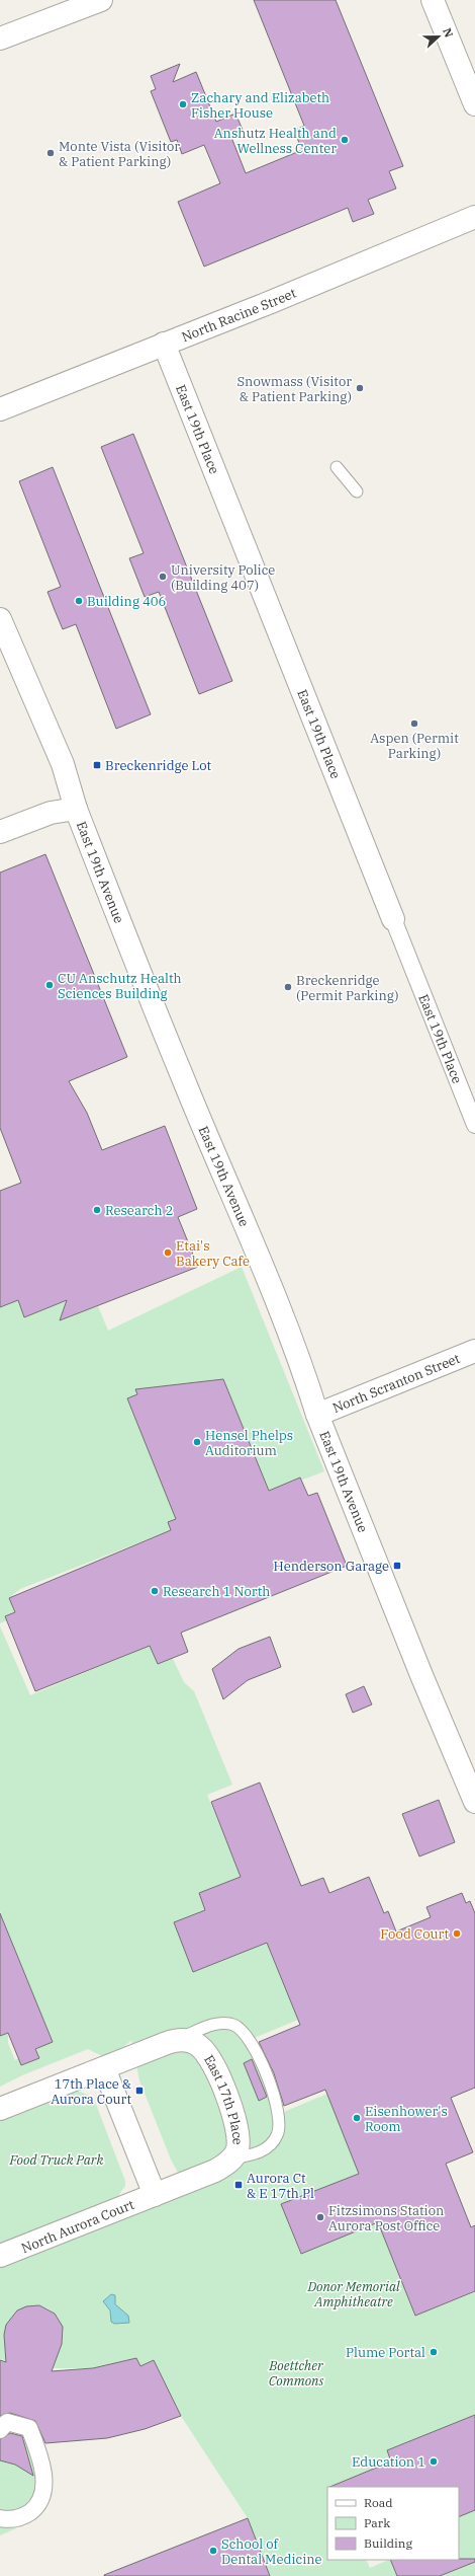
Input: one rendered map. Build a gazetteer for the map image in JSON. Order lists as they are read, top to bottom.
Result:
{
  "streets": {
    "street": [
      "North Racine Street",
      "East 19th Place",
      "East 19th Avenue",
      "North Scranton Street",
      "East 17th Place",
      "North Aurora Court"
    ]
  },
  "crossings": [
    ["North Racine Street", "East 19th Place"],
    ["East 19th Avenue", "North Scranton Street"],
    ["East 17th Place", "North Aurora Court"]
  ],
  "parks": ["Food Truck Park", "Donor Memorial Amphitheatre", "Boettcher Commons"],
  "places": {
    "other": [
      "Zachary and Elizabeth Fisher House",
      "Anshutz Health and Wellness Center",
      "Monte Vista (Visitor & Patient Parking)",
      "Snowmass (Visitor & Patient Parking)",
      "University Police (Building 407)",
      "Building 406",
      "Aspen (Permit Parking)",
      "CU Anschutz Health Sciences Building",
      "Breckenridge (Permit Parking)",
      "Research 2",
      "Etai's Bakery Cafe",
      "Hensel Phelps Auditorium",
      "Research 1 North",
      "Food Court",
      "Eisenhower's Room",
      "Fitzsimons Station Aurora Post Office",
      "Plume Portal",
      "Education 1",
      "School of Dental Medicine"
    ],
    "transit": [
      "Breckenridge Lot",
      "Henderson Garage",
      "17th Place & Aurora Court",
      "Aurora Ct & E 17th Pl"
    ]
  },
  "legend": ["Road", "Park", "Building"],
  "north": "right"
}
